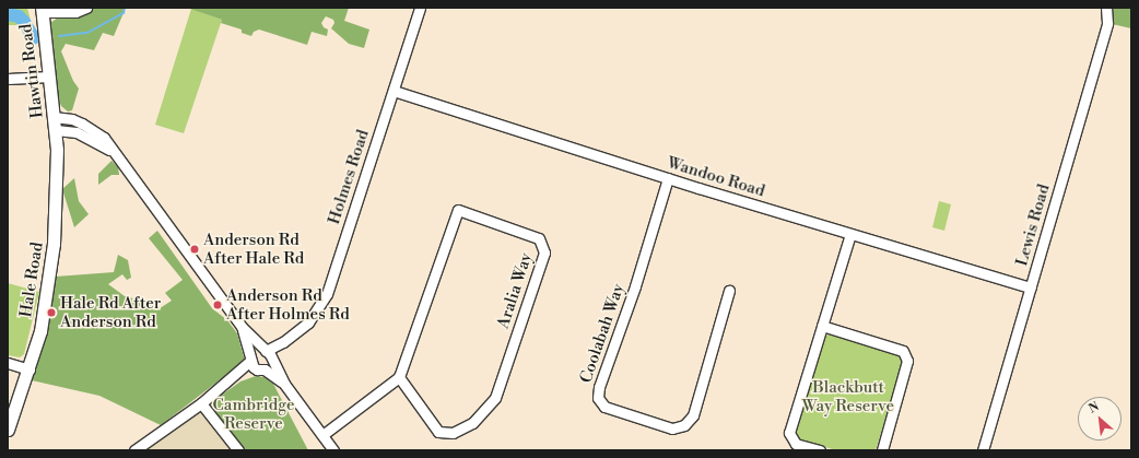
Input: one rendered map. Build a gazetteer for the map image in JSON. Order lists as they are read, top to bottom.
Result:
{
  "streets": {
    "main road": ["Hawtin Road", "Hale Road"],
    "street": [
      "Holmes Road",
      "Wandoo Road",
      "Lewis Road",
      "Aralia Way",
      "Coolabah Way"
    ]
  },
  "crossings": [
    ["Hawtin Road", "Hale Road"],
    ["Holmes Road", "Wandoo Road"],
    ["Wandoo Road", "Lewis Road"],
    ["Wandoo Road", "Coolabah Way"]
  ],
  "parks": ["Blackbutt Way Reserve", "Cambridge Reserve"],
  "places": ["Anderson Rd After Hale Rd", "Anderson Rd After Holmes Rd", "Hale Rd After Anderson Rd"],
  "north": "top left"
}
